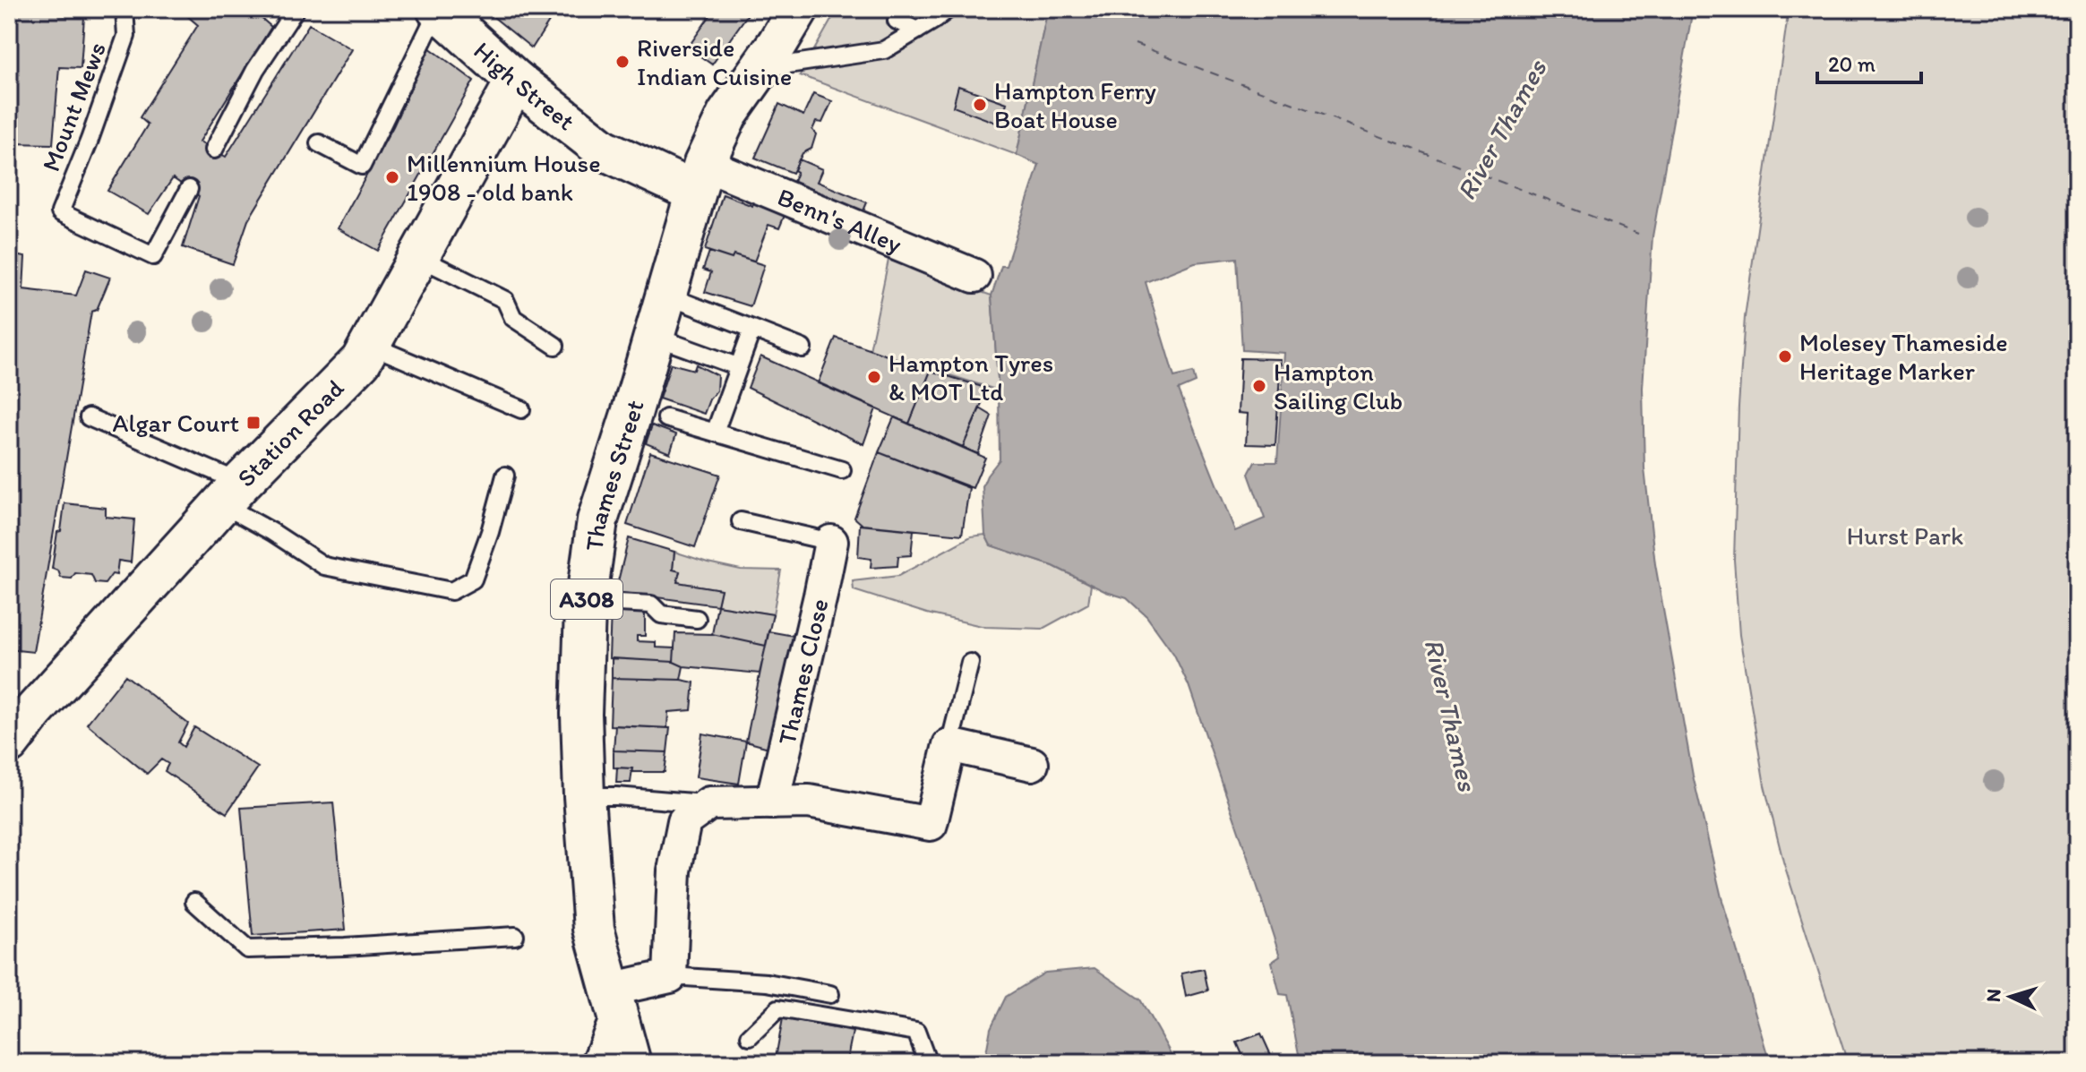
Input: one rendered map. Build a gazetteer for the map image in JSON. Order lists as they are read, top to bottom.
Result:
{
  "streets": {
    "main road": [
      "High Street",
      "Station Road",
      "Thames Street",
      "A308"
    ],
    "street": ["Benn's Alley", "Thames Close"],
    "lane": ["Mount Mews"]
  },
  "crossings": [
    ["High Street", "Benn's Alley"],
    ["High Street", "Station Road"],
    ["High Street", "Thames Street"],
    ["Benn's Alley", "Thames Street"],
    ["Thames Street", "A308"]
  ],
  "water": ["River Thames"],
  "parks": ["Hurst Park"],
  "places": {
    "other": [
      "Riverside Indian Cuisine",
      "Hampton Ferry Boat House",
      "Millennium House 1908 - old bank",
      "Molesey Thameside Heritage Marker",
      "Hampton Tyres & MOT Ltd",
      "Hampton Sailing Club"
    ],
    "transit": ["Algar Court"]
  },
  "scale_bar": "20 m",
  "north": "left"
}
